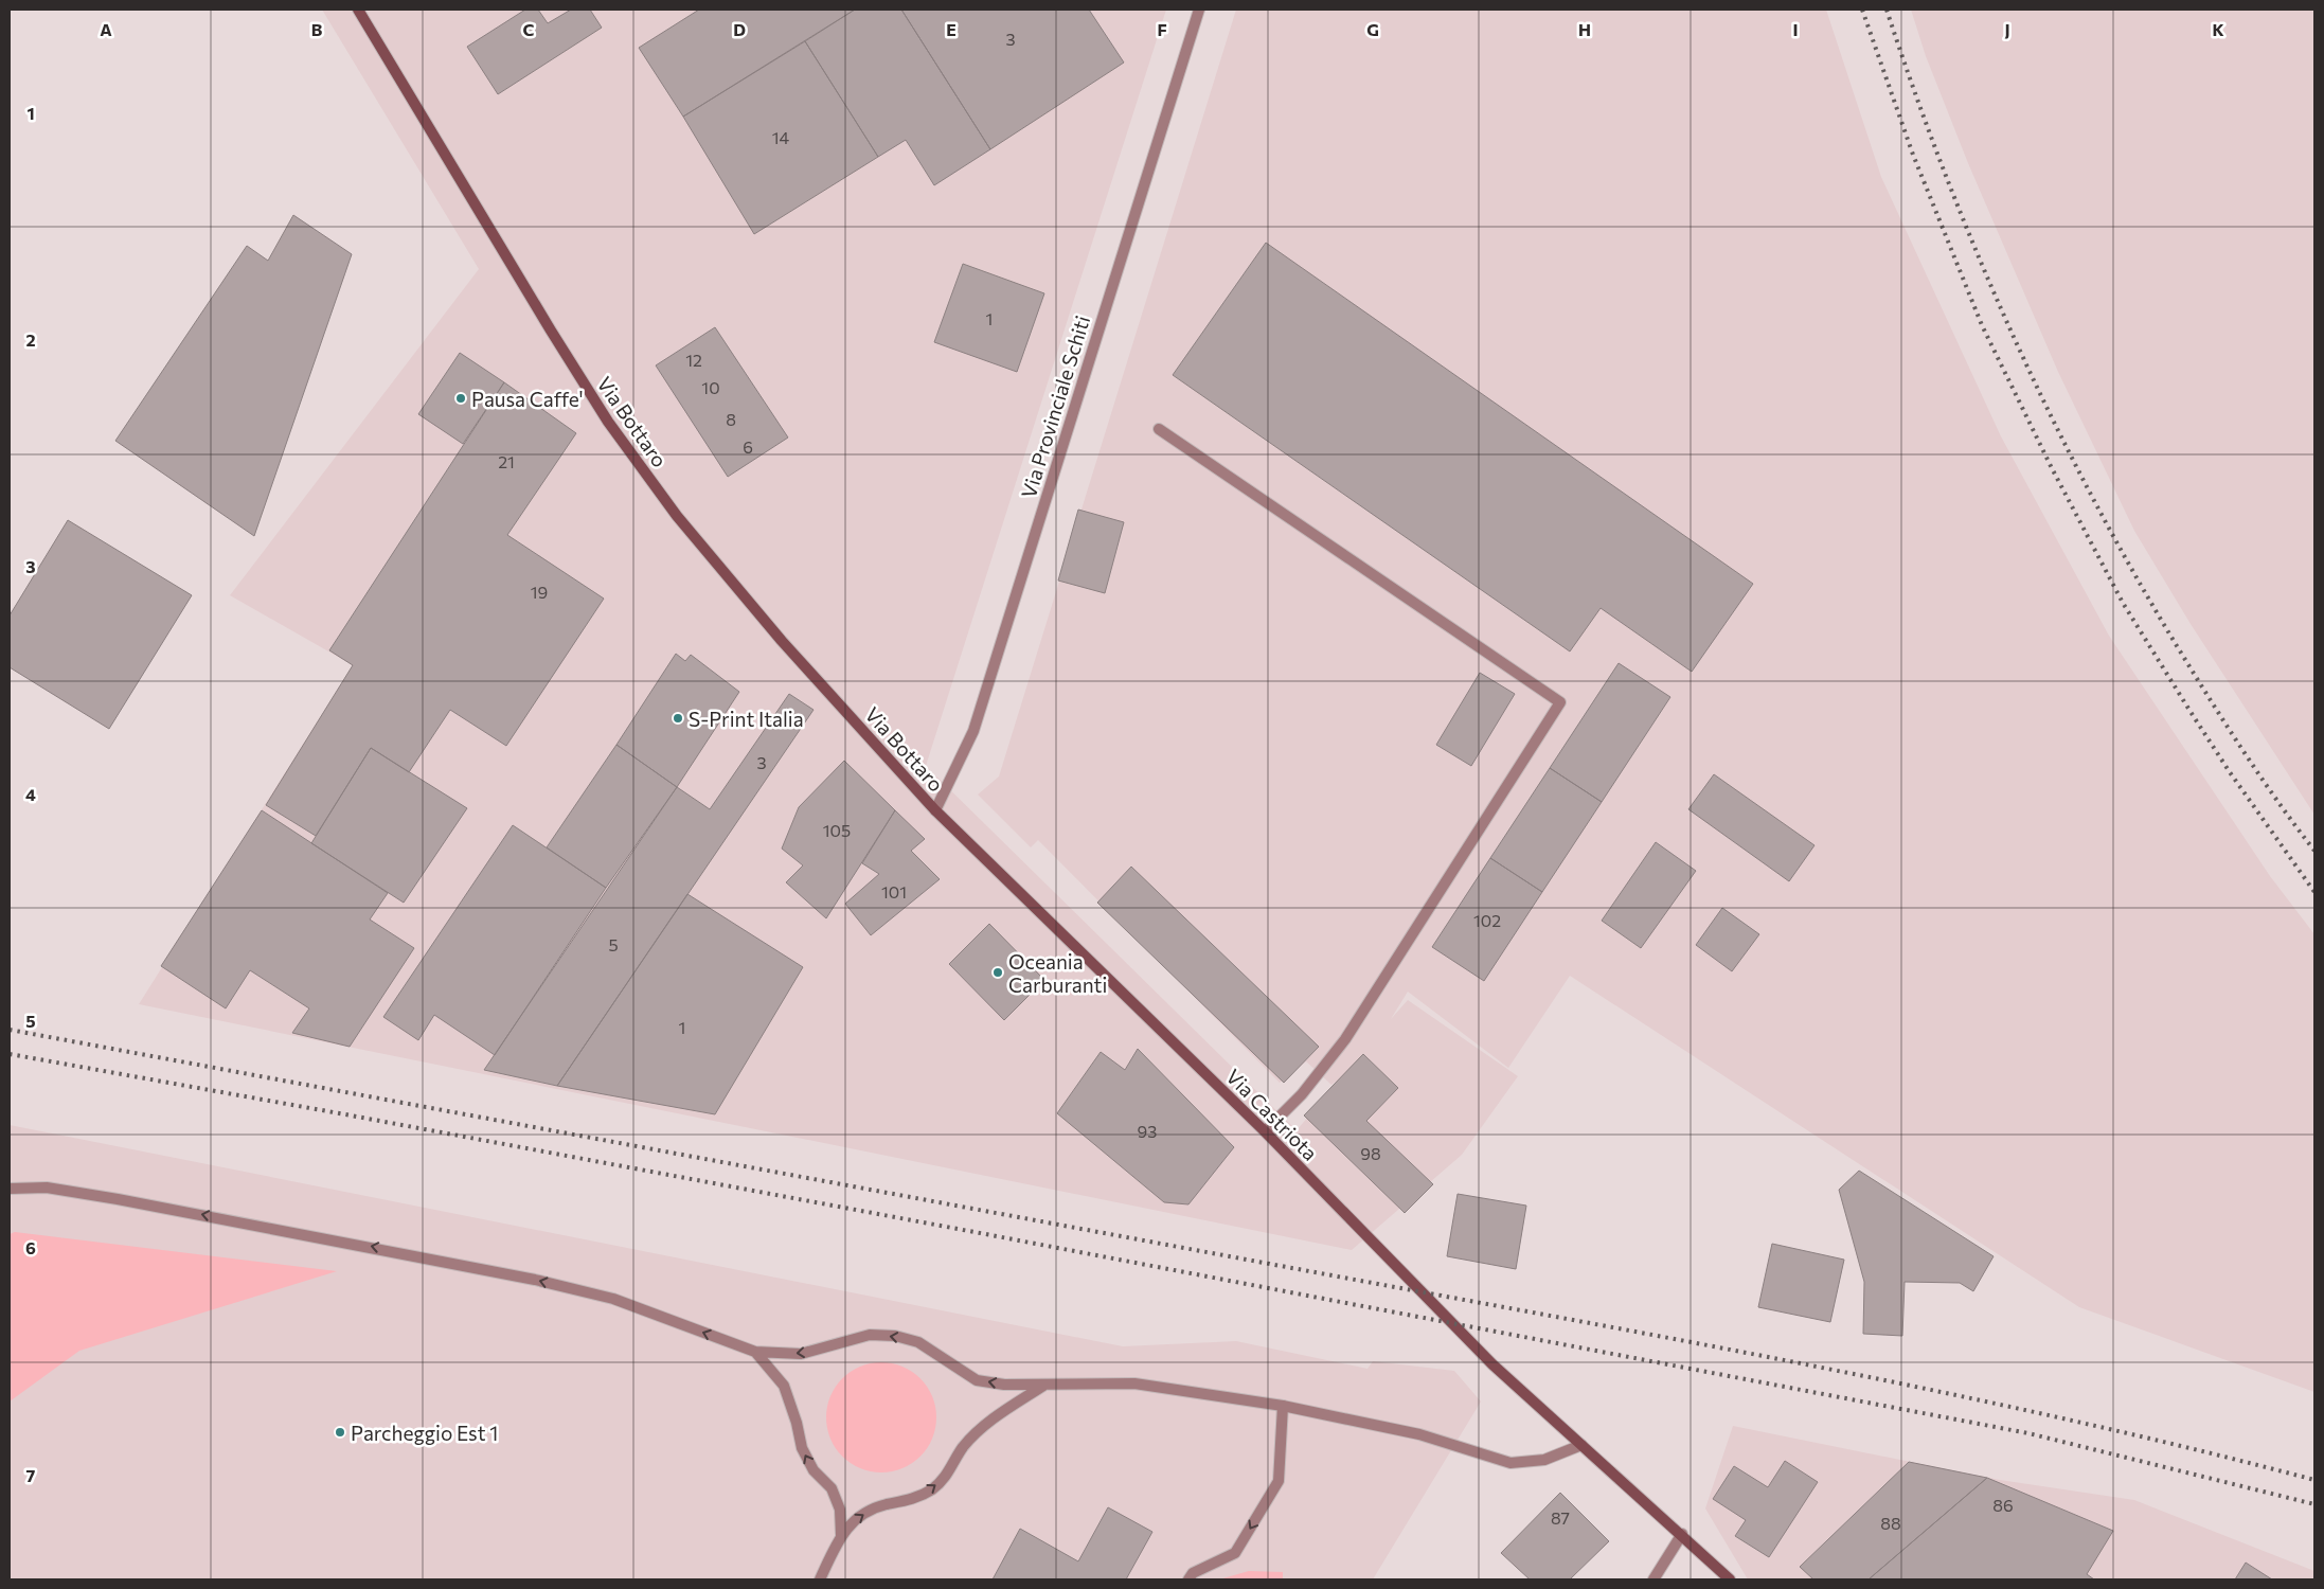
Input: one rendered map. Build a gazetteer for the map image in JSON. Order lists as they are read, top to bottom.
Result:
{
  "streets": {
    "main road": ["Via Bottaro", "Via Castriota"],
    "street": ["Via Provinciale Schiti"]
  },
  "crossings": [
    ["Via Provinciale Schiti", "Via Bottaro"],
    ["Via Provinciale Schiti", "Via Castriota"],
    ["Via Bottaro", "Via Castriota"]
  ],
  "places": [
    "Pausa Caffe'",
    "S-Print Italia",
    "Oceania Carburanti",
    "Parcheggio Est 1"
  ],
  "house_numbers": [
    "3",
    "14",
    "1",
    "12",
    "10",
    "8",
    "6",
    "21",
    "19",
    "3",
    "105",
    "101",
    "102",
    "5",
    "1",
    "93",
    "98",
    "86",
    "87",
    "88"
  ],
  "grid": {
    "columns": [
      "A",
      "B",
      "C",
      "D",
      "E",
      "F",
      "G",
      "H",
      "I",
      "J",
      "K"
    ],
    "rows": [
      "1",
      "2",
      "3",
      "4",
      "5",
      "6",
      "7"
    ]
  }
}
